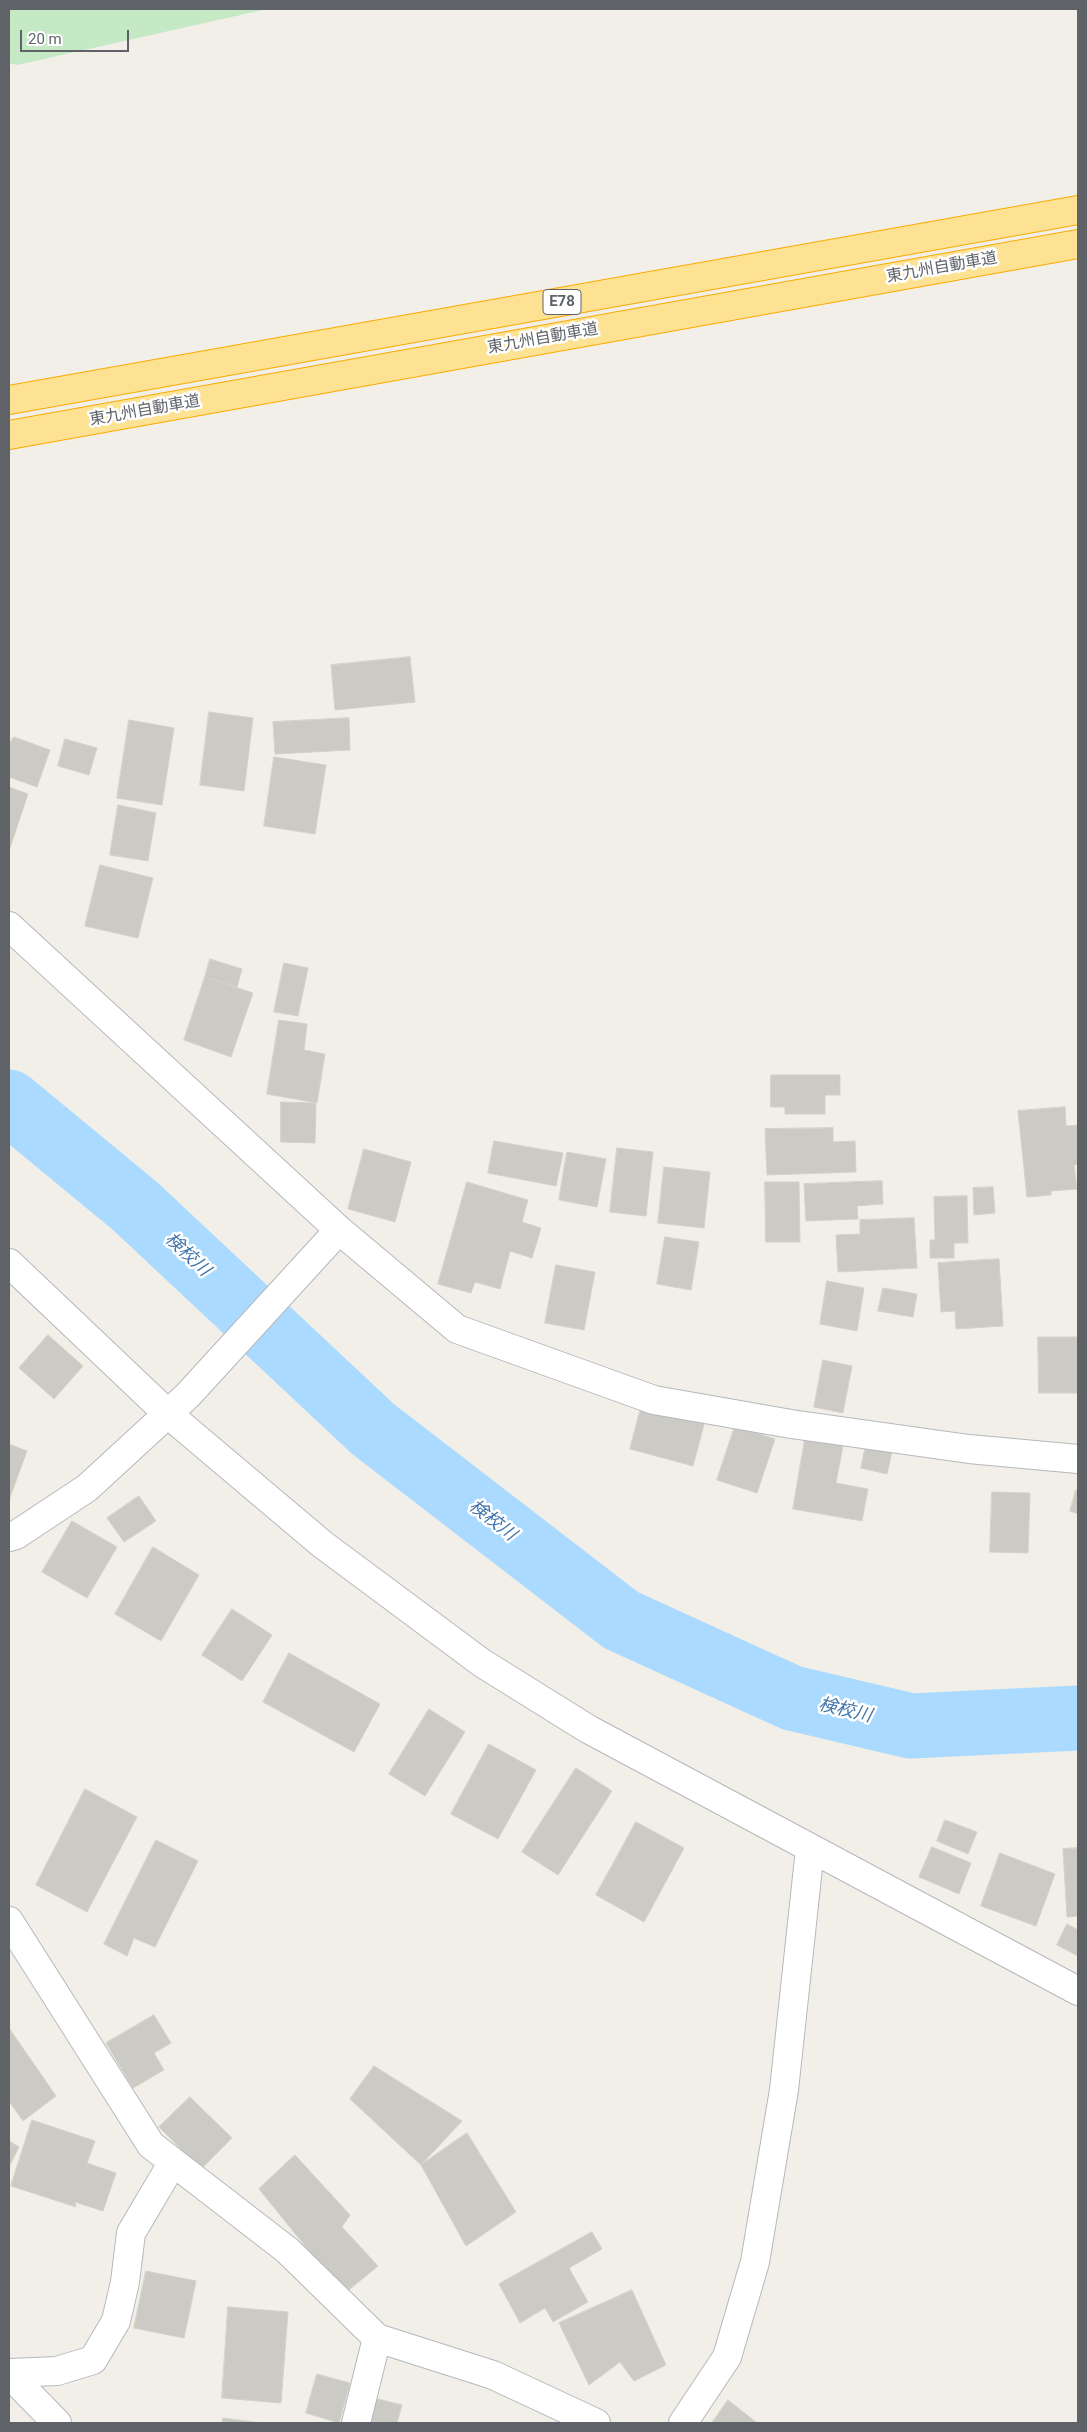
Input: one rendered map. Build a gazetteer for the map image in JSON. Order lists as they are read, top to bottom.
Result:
{
  "streets": {
    "highway": ["東九州自動車道", "E78"]
  },
  "water": ["検校川"],
  "scale_bar": "20 m"
}
